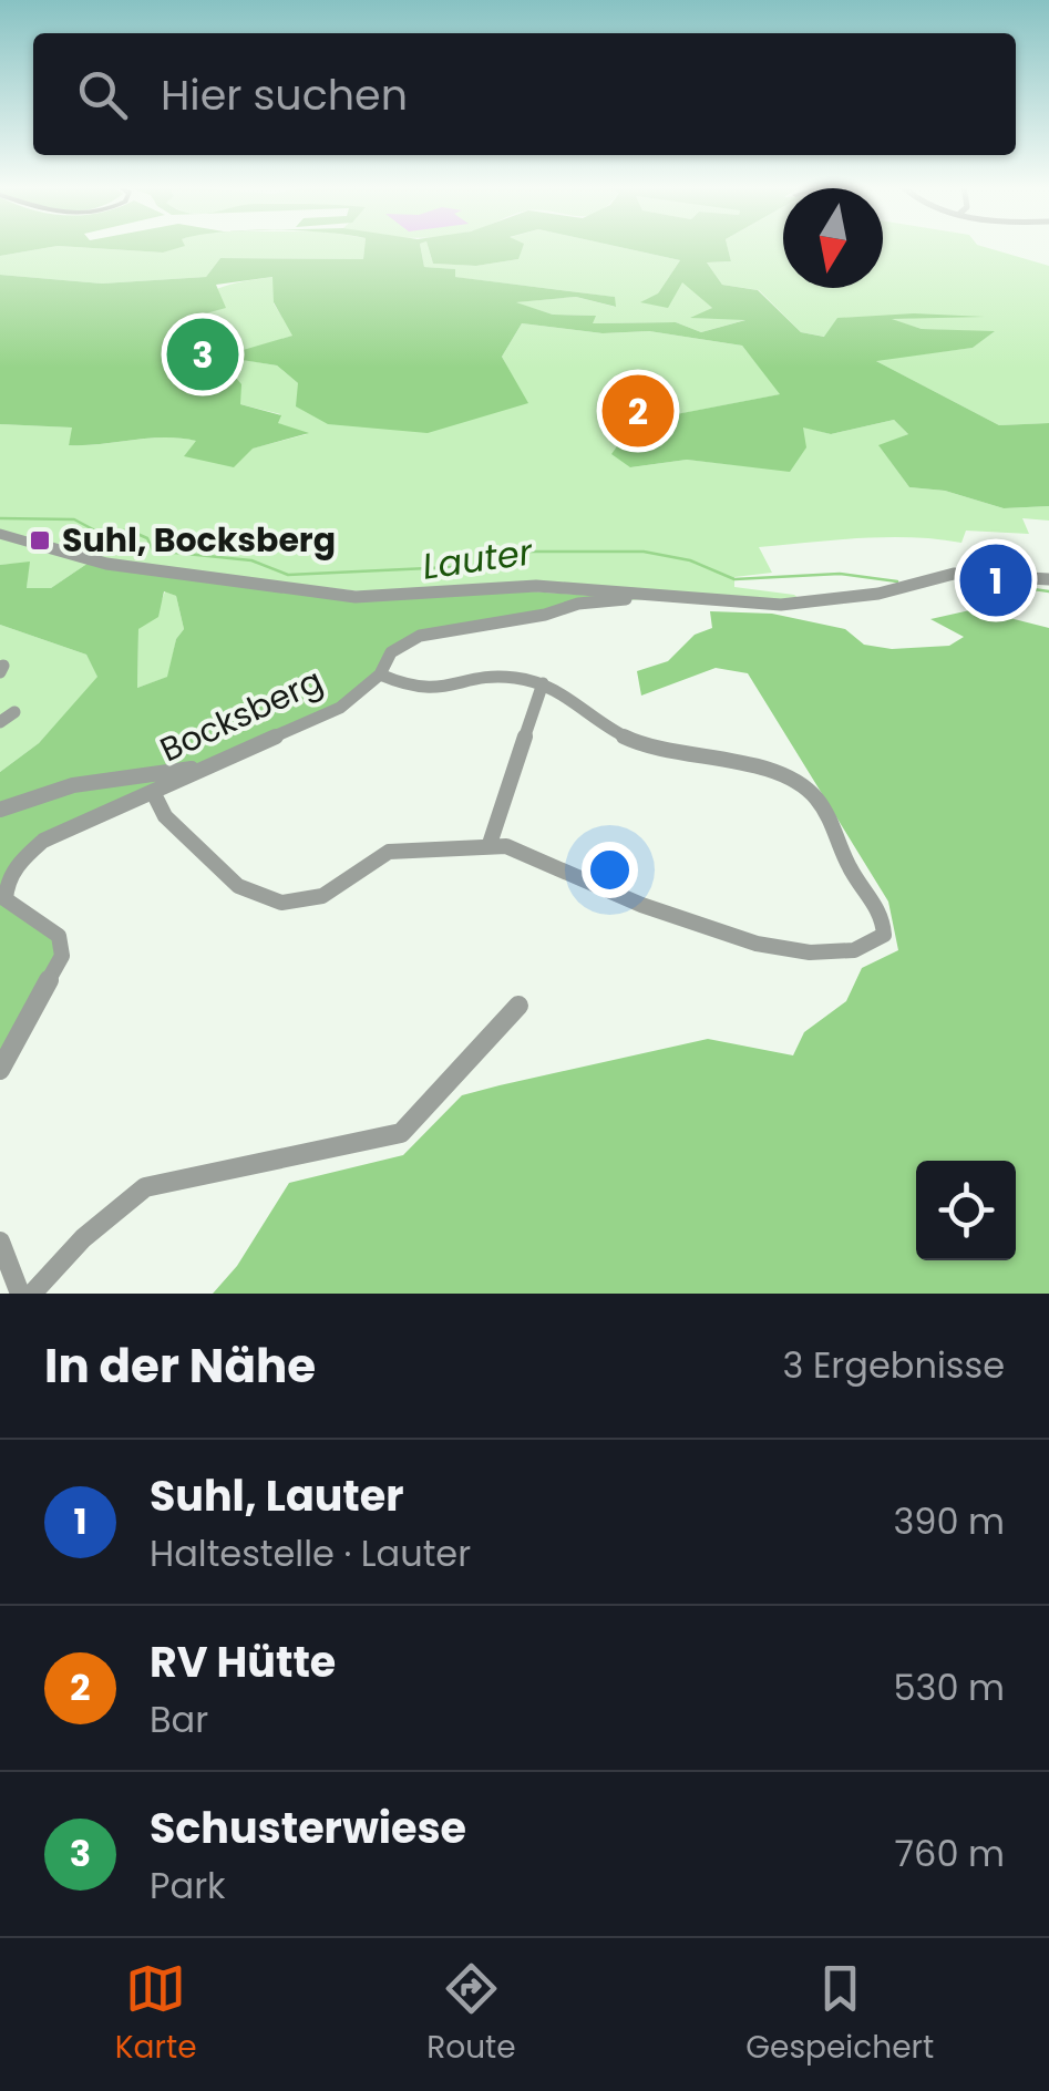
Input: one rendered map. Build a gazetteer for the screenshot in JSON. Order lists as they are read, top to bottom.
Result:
{
  "streets": {
    "street": ["Bocksberg"]
  },
  "water": ["Lauter"],
  "places": {
    "transit": ["Suhl, Bocksberg"]
  },
  "north": "bottom",
  "page": {
    "search": "Hier suchen",
    "pins": ["3", "2", "1"],
    "heading": ["In der Nähe", "3 Ergebnisse"],
    "list": [
      {
        "mark": "1",
        "name": "Suhl, Lauter",
        "note": "Haltestelle · Lauter",
        "value": "390 m"
      },
      {
        "mark": "2",
        "name": "RV Hütte",
        "note": "Bar",
        "value": "530 m"
      },
      {
        "mark": "3",
        "name": "Schusterwiese",
        "note": "Park",
        "value": "760 m"
      }
    ],
    "nav": ["Karte", "Route", "Gespeichert"]
  }
}
